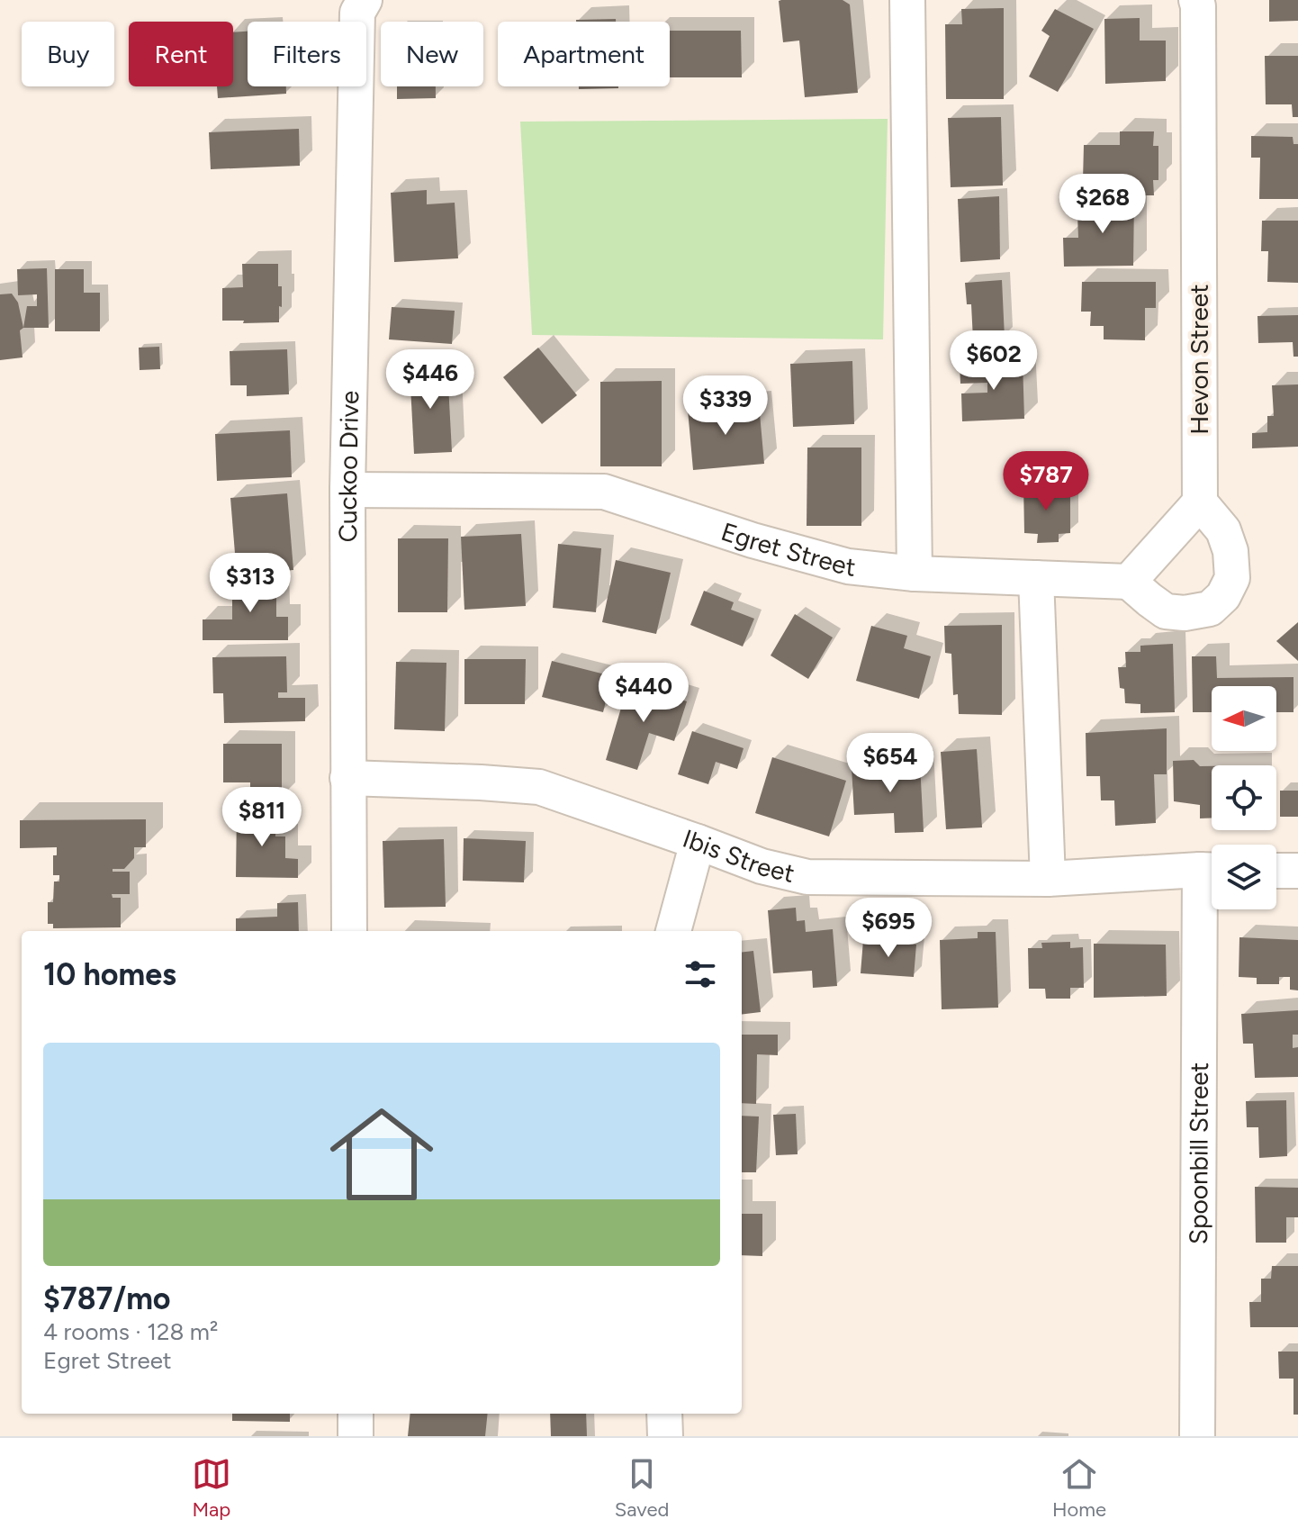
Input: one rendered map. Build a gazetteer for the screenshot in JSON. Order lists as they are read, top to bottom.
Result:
{
  "streets": {
    "street": [
      "Hevon Street",
      "Cuckoo Drive",
      "Egret Street",
      "Ibis Street",
      "Spoonbill Street"
    ]
  },
  "crossings": [
    ["Cuckoo Drive", "Egret Street"],
    ["Cuckoo Drive", "Ibis Street"]
  ],
  "north": "left",
  "page": {
    "chip": [
      "Buy",
      "Rent",
      "Filters",
      "New",
      "Apartment"
    ],
    "price": [
      "$268",
      "$602",
      "$446",
      "$339",
      "$787",
      "$313",
      "$440",
      "$654",
      "$811",
      "$695"
    ],
    "heading": "10 homes",
    "list": [
      {
        "name": "$787/mo",
        "note": "4 rooms · 128 m² · Egret Street"
      }
    ],
    "tabs": ["Map", "Saved", "Home"]
  }
}
